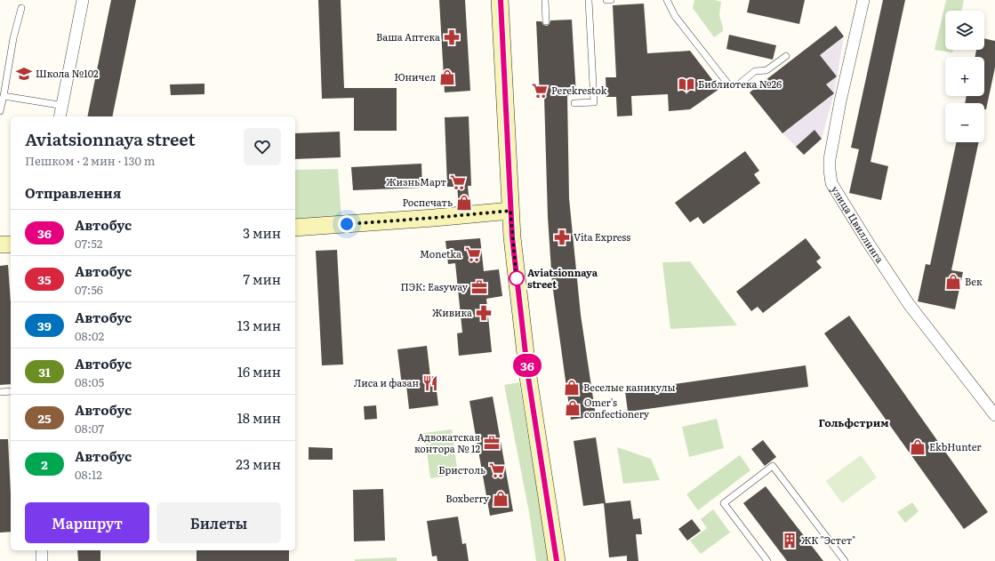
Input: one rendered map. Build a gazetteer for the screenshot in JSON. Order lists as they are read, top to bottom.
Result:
{
  "streets": {
    "street": ["улица Цвиллинга"]
  },
  "districts": ["Гольфстрим"],
  "places": {
    "pharmacy": ["Ваша Аптека", "Vita Express", "Живика"],
    "school or university": ["Школа №102"],
    "shop": [
      "Юничел",
      "Роспечать",
      "Век",
      "Веселые каникулы",
      "Omer's confectionery",
      "EkbHunter",
      "Boxberry"
    ],
    "library": ["Библиотека №26"],
    "supermarket": [
      "Perekrestok",
      "ЖизньМарт",
      "Monetka",
      "Бристоль"
    ],
    "other": ["Aviatsionnaya street"],
    "office": ["ПЭК: Easyway", "Адвокатская контора № 12"],
    "restaurant": ["Лиса и фазан"],
    "building": ["ЖК \"Эстет\""]
  },
  "lines": ["bus line 36"],
  "page": {
    "on_map": "36",
    "map_buttons": ["+", "−"],
    "heading": [
      ["Aviatsionnaya street", "Пешком · 2 мин · 130 m"],
      "Отправления"
    ],
    "list": [
      {
        "mark": "36",
        "name": "Автобус",
        "note": "07:52",
        "value": "3 мин"
      },
      {
        "mark": "35",
        "name": "Автобус",
        "note": "07:56",
        "value": "7 мин"
      },
      {
        "mark": "39",
        "name": "Автобус",
        "note": "08:02",
        "value": "13 мин"
      },
      {
        "mark": "31",
        "name": "Автобус",
        "note": "08:05",
        "value": "16 мин"
      },
      {
        "mark": "25",
        "name": "Автобус",
        "note": "08:07",
        "value": "18 мин"
      },
      {
        "mark": "2",
        "name": "Автобус",
        "note": "08:12",
        "value": "23 мин"
      }
    ],
    "buttons": ["Маршрут", "Билеты"]
  }
}
